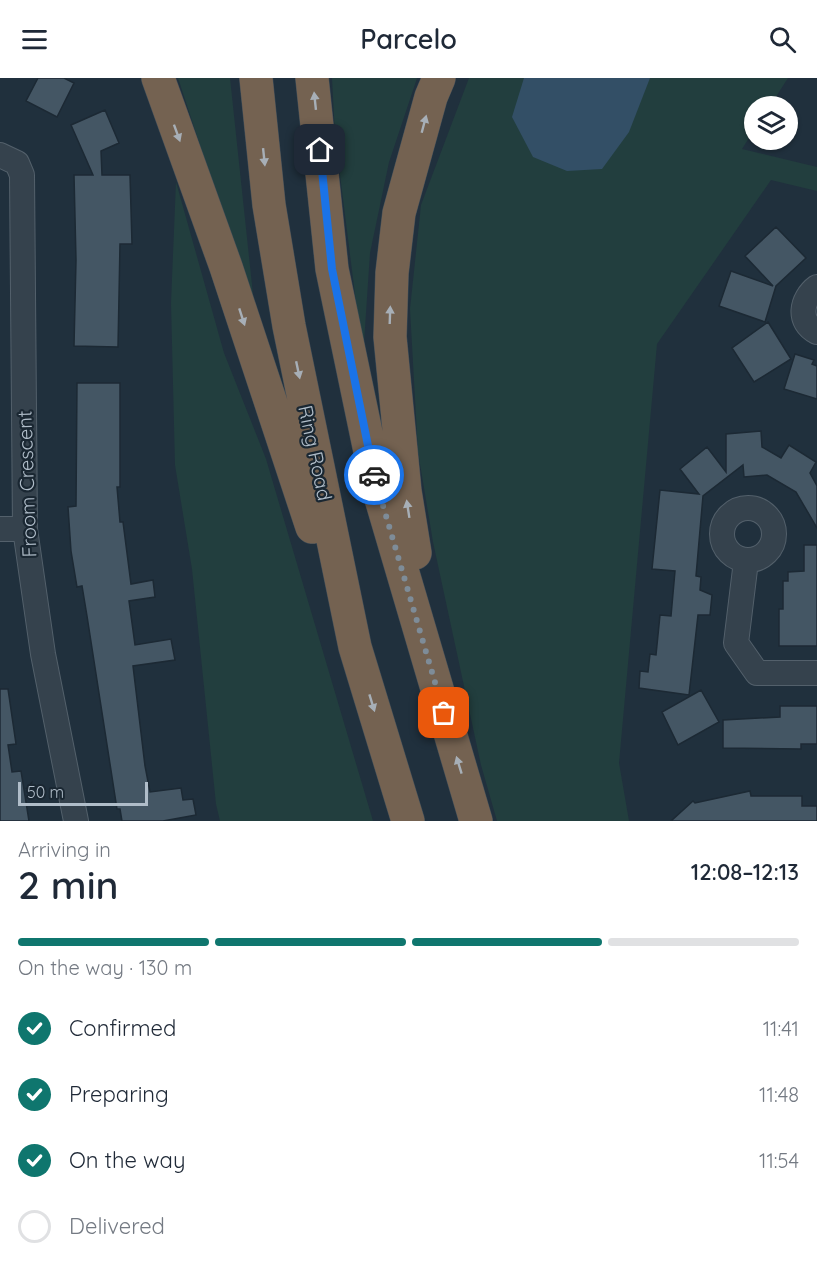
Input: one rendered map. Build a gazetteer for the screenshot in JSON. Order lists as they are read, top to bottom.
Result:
{
  "streets": {
    "highway": ["Ring Road"],
    "street": ["Froom Crescent"]
  },
  "scale_bar": "50 m",
  "page": {
    "header": "Parcelo",
    "scale": "50 m",
    "heading": ["2 min", "Arriving in", "12:08–12:13"],
    "bar": "On the way · 130 m",
    "list": [
      ["Confirmed", "11:41"],
      ["Preparing", "11:48"],
      ["On the way", "11:54"],
      "Delivered"
    ]
  }
}
